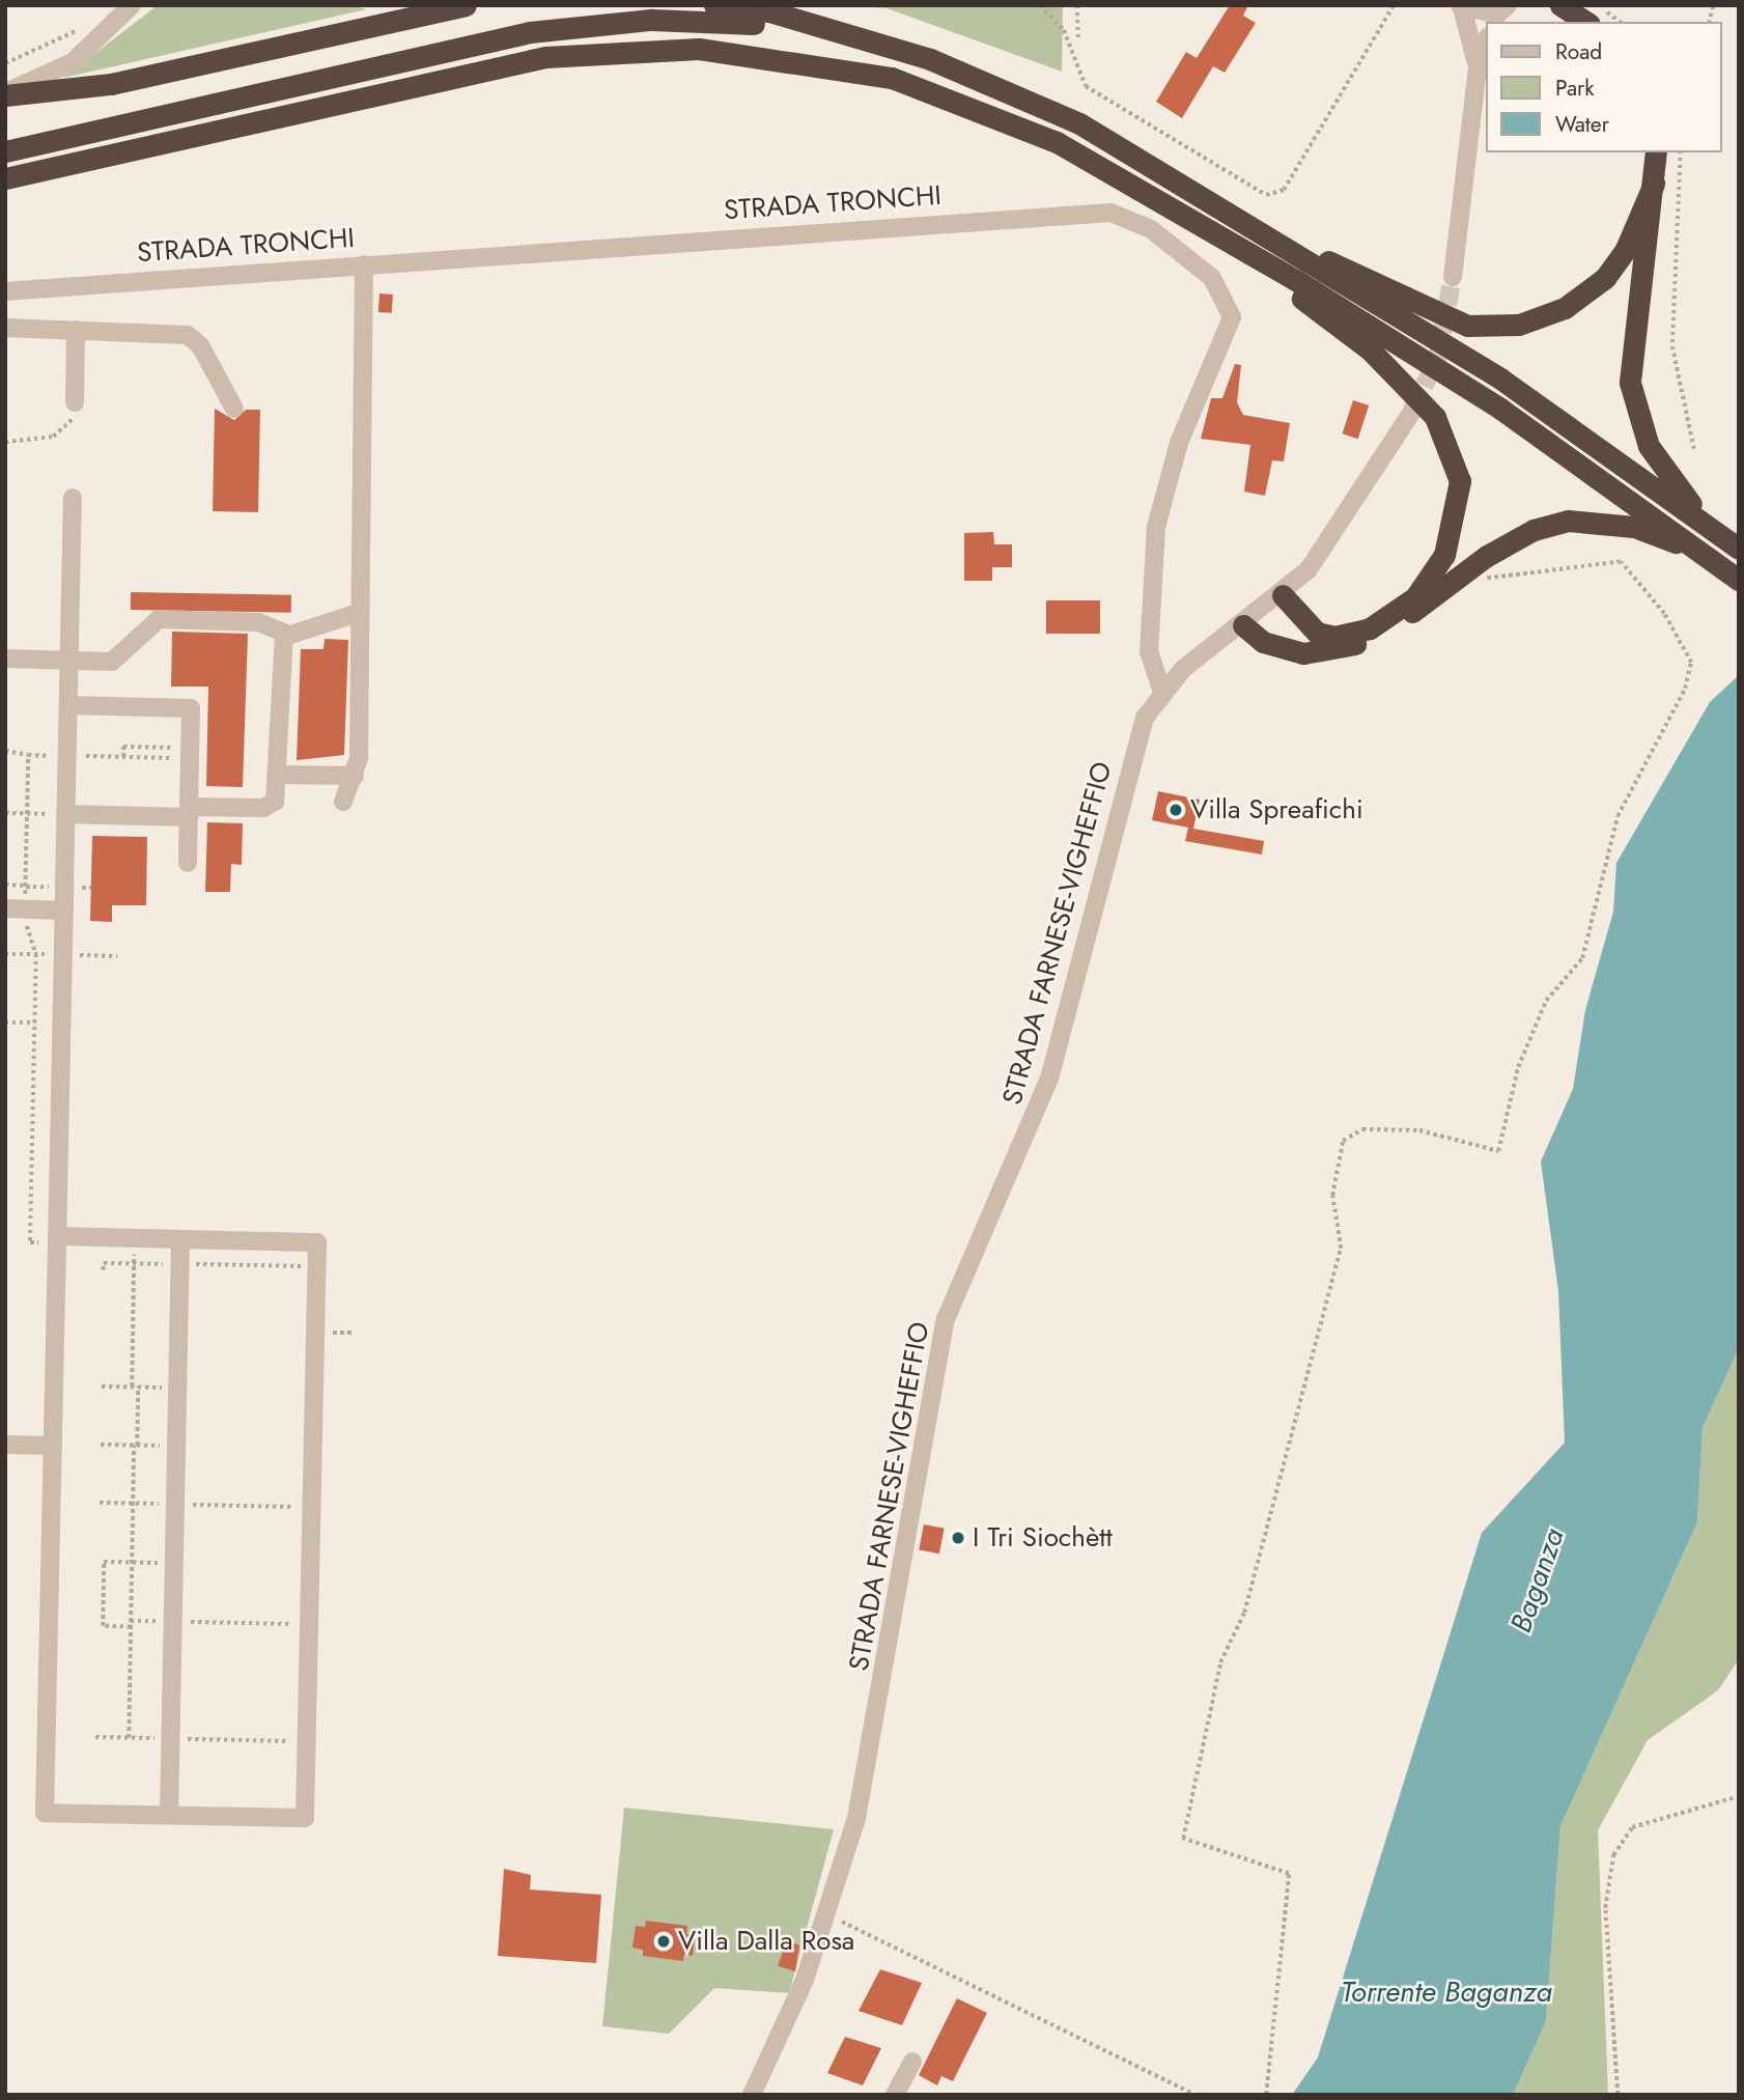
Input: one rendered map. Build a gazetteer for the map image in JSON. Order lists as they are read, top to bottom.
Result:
{
  "streets": {
    "street": ["STRADA TRONCHI", "STRADA FARNESE-VIGHEFFIO"]
  },
  "crossings": [
    ["STRADA TRONCHI", "STRADA FARNESE-VIGHEFFIO"]
  ],
  "water": ["Baganza", "Torrente Baganza"],
  "places": ["Villa Spreafichi", "I Tri Siochètt", "Villa Dalla Rosa"],
  "legend": ["Road", "Park", "Water"]
}
